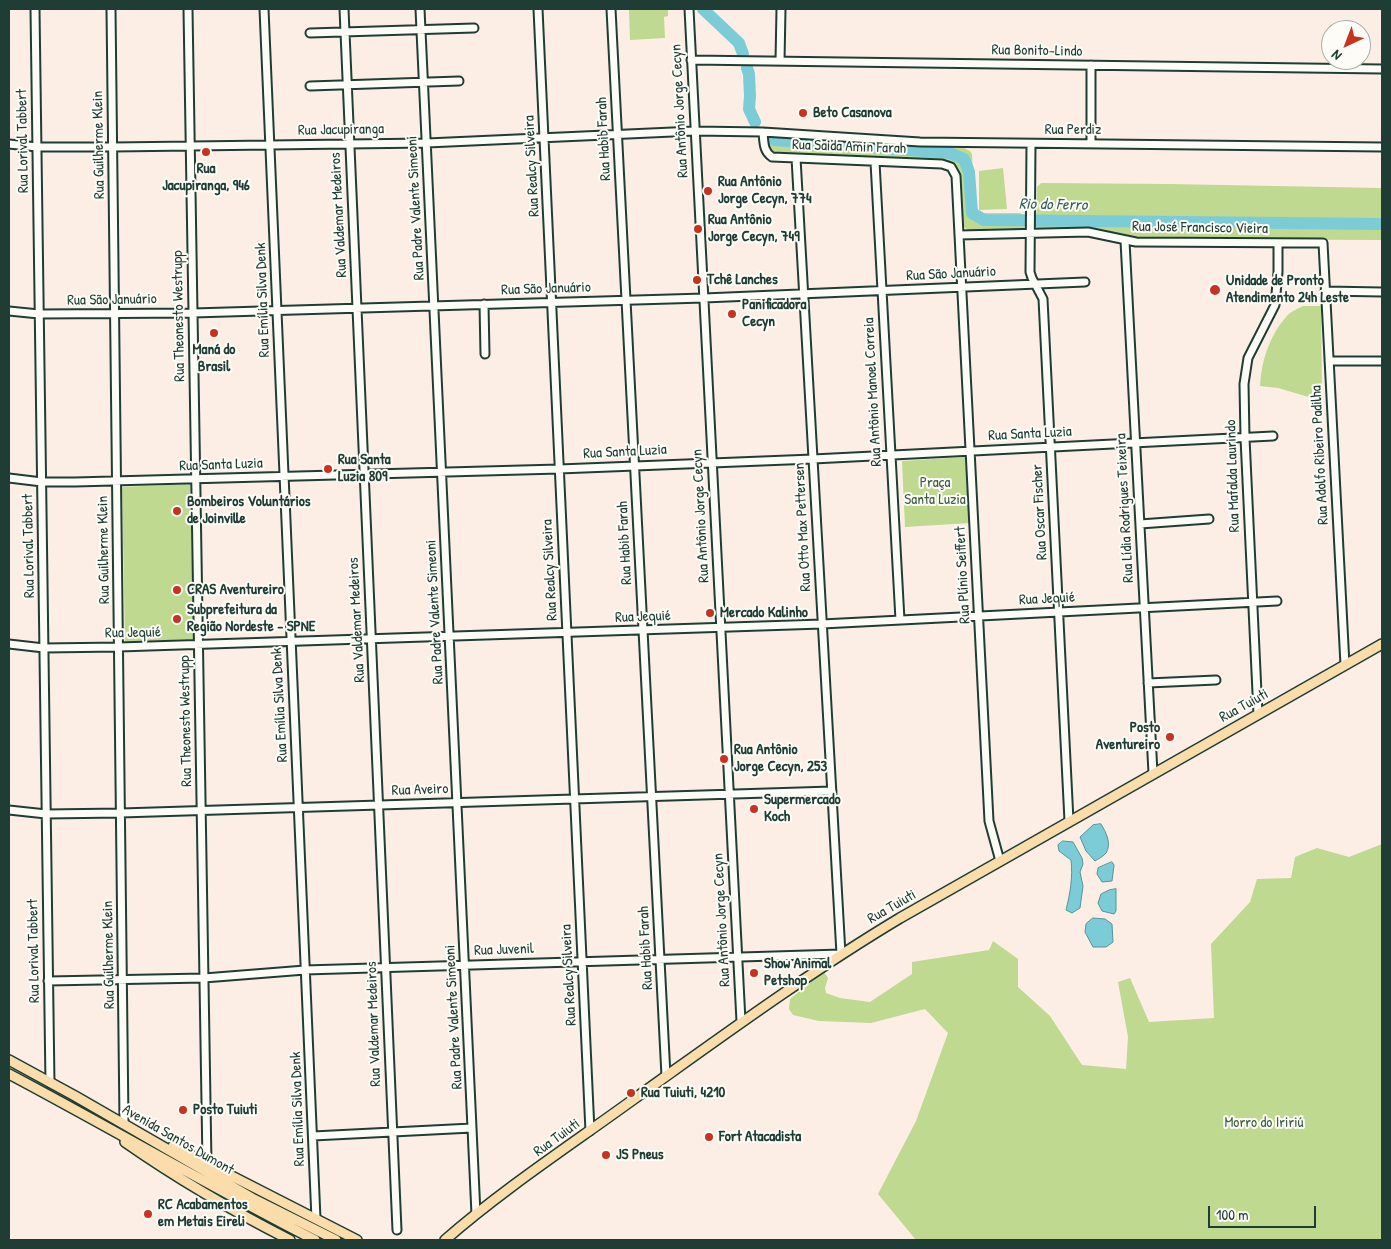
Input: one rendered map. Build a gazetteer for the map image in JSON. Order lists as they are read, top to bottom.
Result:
{
  "streets": {
    "main road": ["Rua Tuiuti", "Avenida Santos Dumont"],
    "street": [
      "Rua Bonito-Lindo",
      "Rua Antônio Jorge Cecyn",
      "Rua Jacupiranga",
      "Rua Perdiz",
      "Rua Habib Farah",
      "Rua Lorival Tabbert",
      "Rua Guilherme Klein",
      "Rua Saida Amin Farah",
      "Rua Realcy Silveira",
      "Rua Padre Valente Simeoni",
      "Rua Valdemar Medeiros",
      "Rua José Francisco Vieira",
      "Rua São Januário",
      "Rua Emília Silva Denk",
      "Rua Theonesto Westrupp",
      "Rua Antônio Manoel Correia",
      "Rua Santa Luzia",
      "Rua Adolfo Ribeiro Padilha",
      "Rua Mafalda Laurindo",
      "Rua Lídia Rodrigues Teixeira",
      "Rua Oscar Fischer",
      "Rua Otto Max Pettersen",
      "Rua Plínio Seiffert",
      "Rua Jequié",
      "Rua Aveiro",
      "Rua Juvenil"
    ]
  },
  "crossings": [
    ["Rua Bonito-Lindo", "Rua Antônio Jorge Cecyn"],
    ["Rua Antônio Jorge Cecyn", "Rua Jacupiranga"],
    ["Rua Antônio Jorge Cecyn", "Rua São Januário"],
    ["Rua Antônio Jorge Cecyn", "Rua Santa Luzia"],
    ["Rua Antônio Jorge Cecyn", "Rua Jequié"],
    ["Rua Antônio Jorge Cecyn", "Rua Tuiuti"],
    ["Rua Antônio Jorge Cecyn", "Rua Aveiro"],
    ["Rua Antônio Jorge Cecyn", "Rua Juvenil"],
    ["Rua Jacupiranga", "Rua Perdiz"],
    ["Rua Jacupiranga", "Rua Habib Farah"],
    ["Rua Jacupiranga", "Rua Lorival Tabbert"],
    ["Rua Jacupiranga", "Rua Guilherme Klein"],
    ["Rua Jacupiranga", "Rua Saida Amin Farah"],
    ["Rua Jacupiranga", "Rua Realcy Silveira"],
    ["Rua Jacupiranga", "Rua Padre Valente Simeoni"],
    ["Rua Jacupiranga", "Rua Valdemar Medeiros"],
    ["Rua Jacupiranga", "Rua Emília Silva Denk"],
    ["Rua Jacupiranga", "Rua Theonesto Westrupp"],
    ["Rua Perdiz", "Rua Saida Amin Farah"],
    ["Rua Perdiz", "Rua Oscar Fischer"],
    ["Rua Habib Farah", "Rua São Januário"],
    ["Rua Habib Farah", "Rua Santa Luzia"],
    ["Rua Habib Farah", "Rua Jequié"],
    ["Rua Habib Farah", "Rua Tuiuti"],
    ["Rua Habib Farah", "Rua Aveiro"],
    ["Rua Habib Farah", "Rua Juvenil"],
    ["Rua Lorival Tabbert", "Rua São Januário"],
    ["Rua Lorival Tabbert", "Rua Santa Luzia"],
    ["Rua Lorival Tabbert", "Rua Jequié"],
    ["Rua Lorival Tabbert", "Rua Aveiro"],
    ["Rua Lorival Tabbert", "Rua Juvenil"],
    ["Rua Lorival Tabbert", "Avenida Santos Dumont"],
    ["Rua Guilherme Klein", "Rua São Januário"],
    ["Rua Guilherme Klein", "Rua Santa Luzia"],
    ["Rua Guilherme Klein", "Rua Jequié"],
    ["Rua Guilherme Klein", "Rua Aveiro"],
    ["Rua Guilherme Klein", "Rua Juvenil"],
    ["Rua Saida Amin Farah", "Rua Antônio Manoel Correia"],
    ["Rua Saida Amin Farah", "Rua Otto Max Pettersen"],
    ["Rua Saida Amin Farah", "Rua Plínio Seiffert"],
    ["Rua Realcy Silveira", "Rua São Januário"],
    ["Rua Realcy Silveira", "Rua Santa Luzia"],
    ["Rua Realcy Silveira", "Rua Jequié"],
    ["Rua Realcy Silveira", "Rua Tuiuti"],
    ["Rua Realcy Silveira", "Rua Aveiro"],
    ["Rua Realcy Silveira", "Rua Juvenil"],
    ["Rua Padre Valente Simeoni", "Rua São Januário"],
    ["Rua Padre Valente Simeoni", "Rua Santa Luzia"],
    ["Rua Padre Valente Simeoni", "Rua Jequié"],
    ["Rua Padre Valente Simeoni", "Rua Tuiuti"],
    ["Rua Padre Valente Simeoni", "Rua Aveiro"],
    ["Rua Padre Valente Simeoni", "Rua Juvenil"],
    ["Rua Valdemar Medeiros", "Rua São Januário"],
    ["Rua Valdemar Medeiros", "Rua Santa Luzia"],
    ["Rua Valdemar Medeiros", "Rua Jequié"],
    ["Rua Valdemar Medeiros", "Rua Aveiro"],
    ["Rua Valdemar Medeiros", "Rua Juvenil"],
    ["Rua José Francisco Vieira", "Rua Adolfo Ribeiro Padilha"],
    ["Rua José Francisco Vieira", "Rua Mafalda Laurindo"],
    ["Rua José Francisco Vieira", "Rua Lídia Rodrigues Teixeira"],
    ["Rua José Francisco Vieira", "Rua Oscar Fischer"],
    ["Rua José Francisco Vieira", "Rua Plínio Seiffert"],
    ["Rua São Januário", "Rua Emília Silva Denk"],
    ["Rua São Januário", "Rua Theonesto Westrupp"],
    ["Rua São Januário", "Rua Antônio Manoel Correia"],
    ["Rua São Januário", "Rua Oscar Fischer"],
    ["Rua São Januário", "Rua Otto Max Pettersen"],
    ["Rua São Januário", "Rua Plínio Seiffert"],
    ["Rua Emília Silva Denk", "Rua Santa Luzia"],
    ["Rua Emília Silva Denk", "Rua Jequié"],
    ["Rua Emília Silva Denk", "Rua Aveiro"],
    ["Rua Emília Silva Denk", "Rua Juvenil"],
    ["Rua Theonesto Westrupp", "Rua Santa Luzia"],
    ["Rua Theonesto Westrupp", "Rua Jequié"],
    ["Rua Theonesto Westrupp", "Rua Aveiro"],
    ["Rua Theonesto Westrupp", "Rua Juvenil"],
    ["Rua Antônio Manoel Correia", "Rua Santa Luzia"],
    ["Rua Antônio Manoel Correia", "Rua Jequié"],
    ["Rua Santa Luzia", "Rua Mafalda Laurindo"],
    ["Rua Santa Luzia", "Rua Lídia Rodrigues Teixeira"],
    ["Rua Santa Luzia", "Rua Oscar Fischer"],
    ["Rua Santa Luzia", "Rua Otto Max Pettersen"],
    ["Rua Santa Luzia", "Rua Plínio Seiffert"],
    ["Rua Adolfo Ribeiro Padilha", "Rua Tuiuti"],
    ["Rua Mafalda Laurindo", "Rua Jequié"],
    ["Rua Mafalda Laurindo", "Rua Tuiuti"],
    ["Rua Lídia Rodrigues Teixeira", "Rua Jequié"],
    ["Rua Lídia Rodrigues Teixeira", "Rua Tuiuti"],
    ["Rua Oscar Fischer", "Rua Jequié"],
    ["Rua Oscar Fischer", "Rua Tuiuti"],
    ["Rua Otto Max Pettersen", "Rua Jequié"],
    ["Rua Otto Max Pettersen", "Rua Tuiuti"],
    ["Rua Otto Max Pettersen", "Rua Aveiro"],
    ["Rua Otto Max Pettersen", "Rua Juvenil"],
    ["Rua Plínio Seiffert", "Rua Jequié"],
    ["Rua Plínio Seiffert", "Rua Tuiuti"],
    ["Rua Tuiuti", "Rua Juvenil"]
  ],
  "water": ["Rio do Ferro"],
  "parks": ["Praça Santa Luzia", "Morro do Iririú"],
  "places": [
    "Beto Casanova",
    "Rua Jacupiranga, 946",
    "Rua Antônio Jorge Cecyn, 774",
    "Rua Antônio Jorge Cecyn, 749",
    "Tchê Lanches",
    "Unidade de Pronto Atendimento 24h Leste",
    "Panificadora Cecyn",
    "Maná do Brasil",
    "Rua Santa Luzia 809",
    "Bombeiros Voluntários de Joinville",
    "CRAS Aventureiro",
    "Mercado Kalinho",
    "Subprefeitura da Região Nordeste - SPNE",
    "Posto Aventureiro",
    "Rua Antônio Jorge Cecyn, 253",
    "Supermercado Koch",
    "Show Animal Petshop",
    "Rua Tuiuti, 4210",
    "Posto Tuiuti",
    "Fort Atacadista",
    "JS Pneus",
    "RC Acabamentos em Metais Eireli"
  ],
  "scale_bar": "100 m",
  "north": "bottom left"
}
